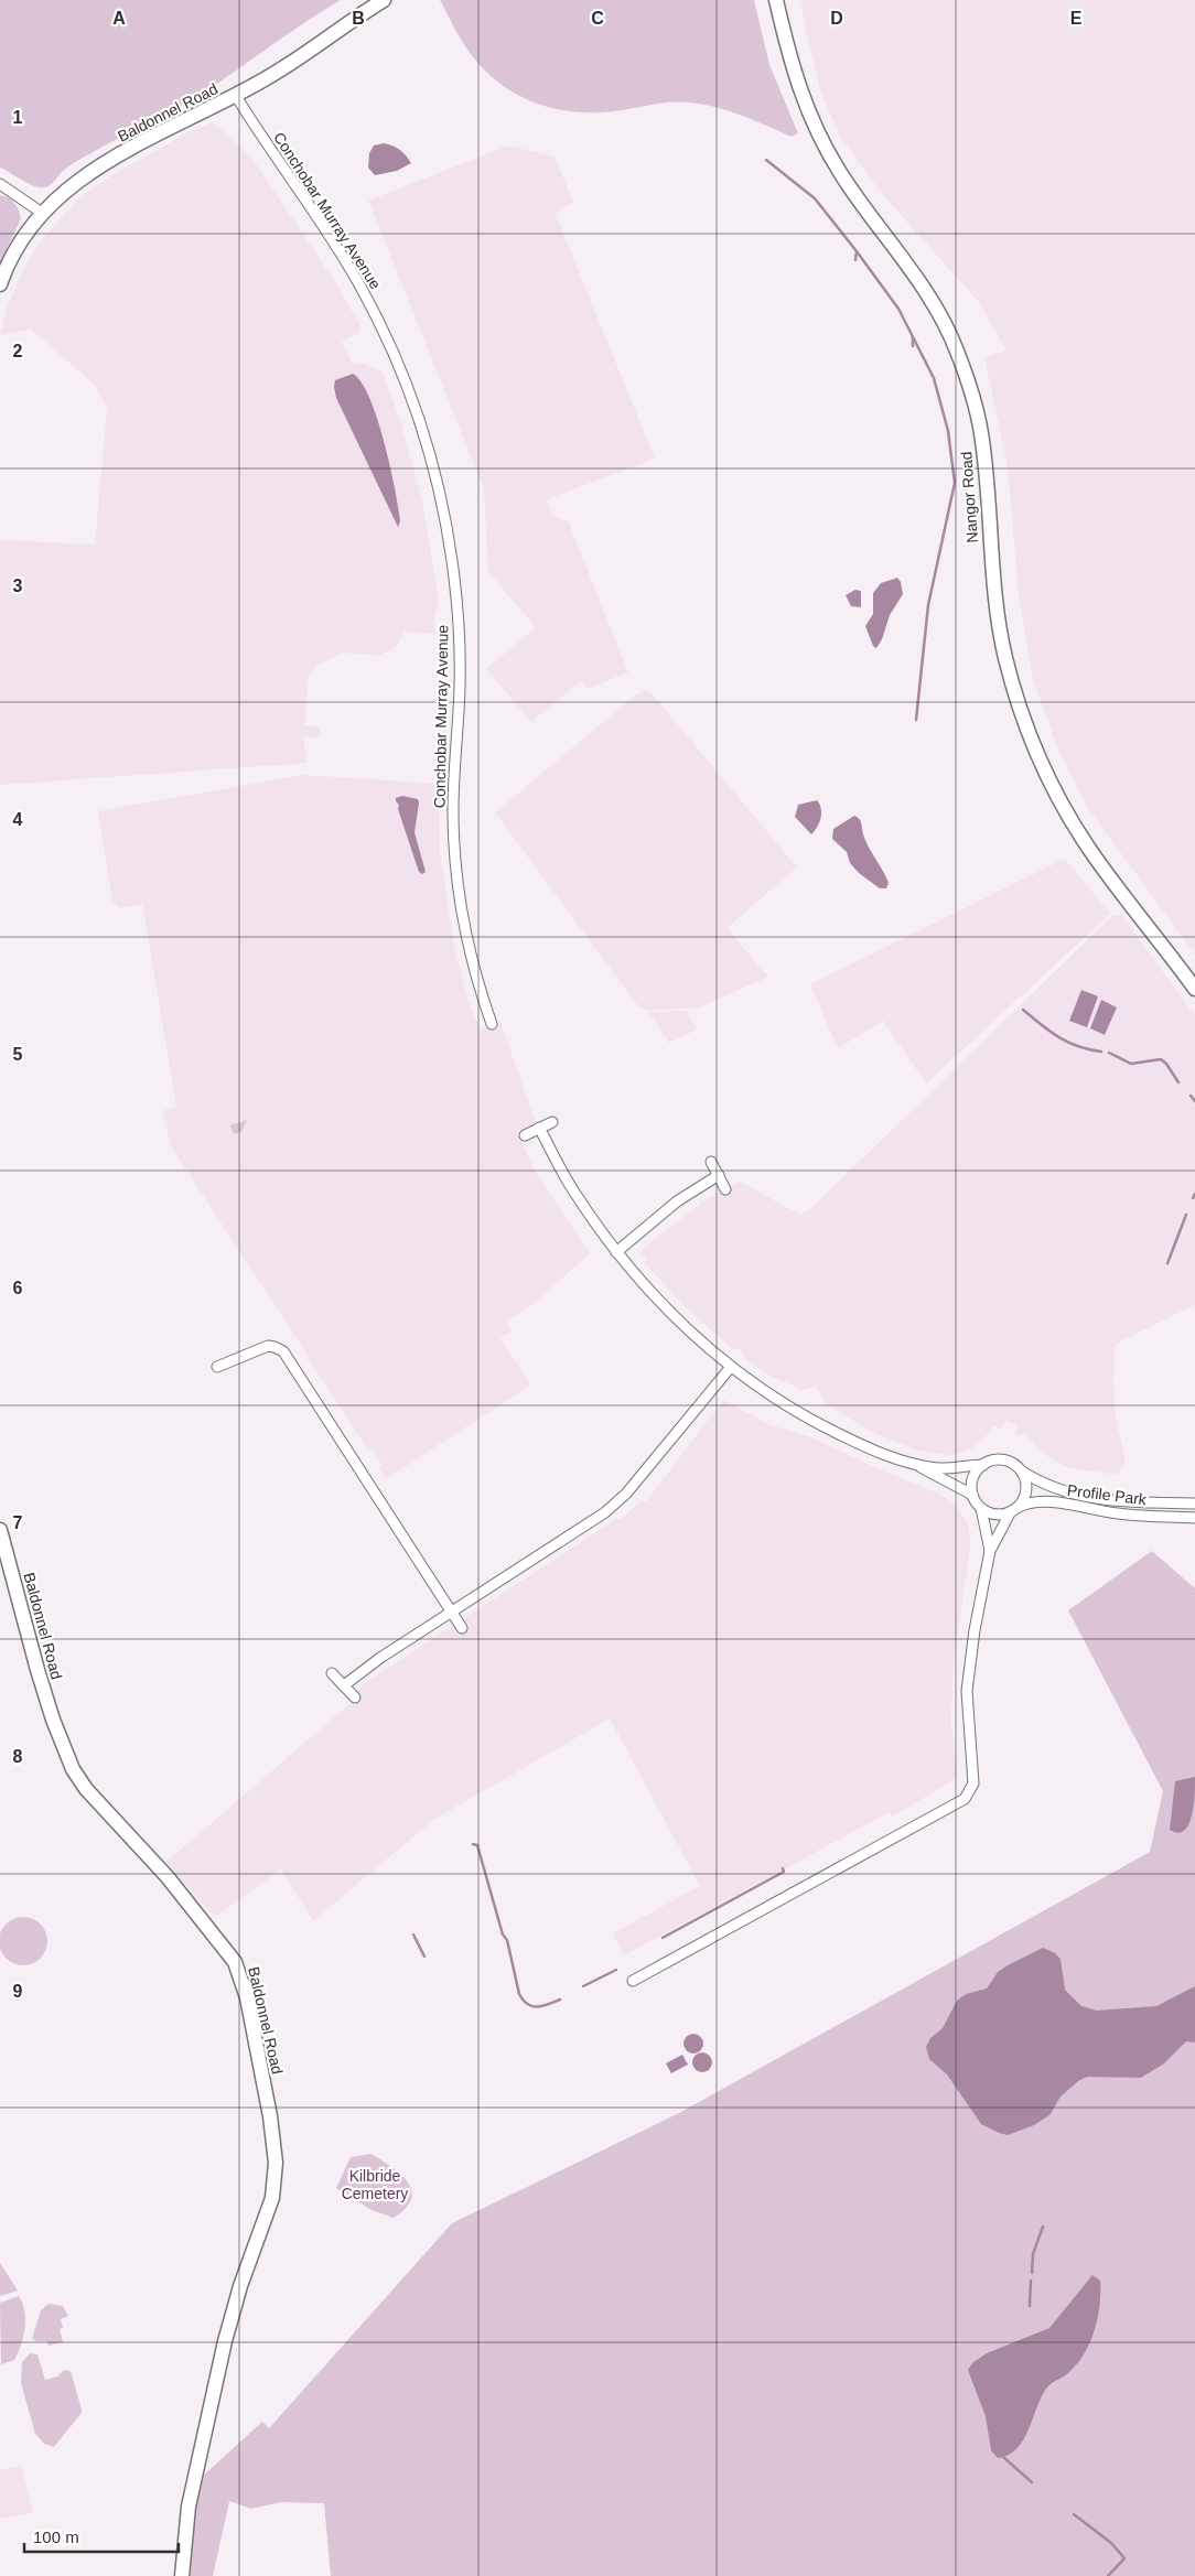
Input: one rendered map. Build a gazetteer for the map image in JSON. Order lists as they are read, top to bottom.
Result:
{
  "streets": {
    "street": [
      "Baldonnel Road",
      "Conchobar Murray Avenue",
      "Nangor Road",
      "Profile Park"
    ]
  },
  "crossings": [
    ["Baldonnel Road", "Conchobar Murray Avenue"]
  ],
  "parks": ["Kilbride Cemetery"],
  "scale_bar": "100 m",
  "grid": {
    "columns": [
      "A",
      "B",
      "C",
      "D",
      "E"
    ],
    "rows": [
      "1",
      "2",
      "3",
      "4",
      "5",
      "6",
      "7",
      "8",
      "9"
    ]
  }
}
